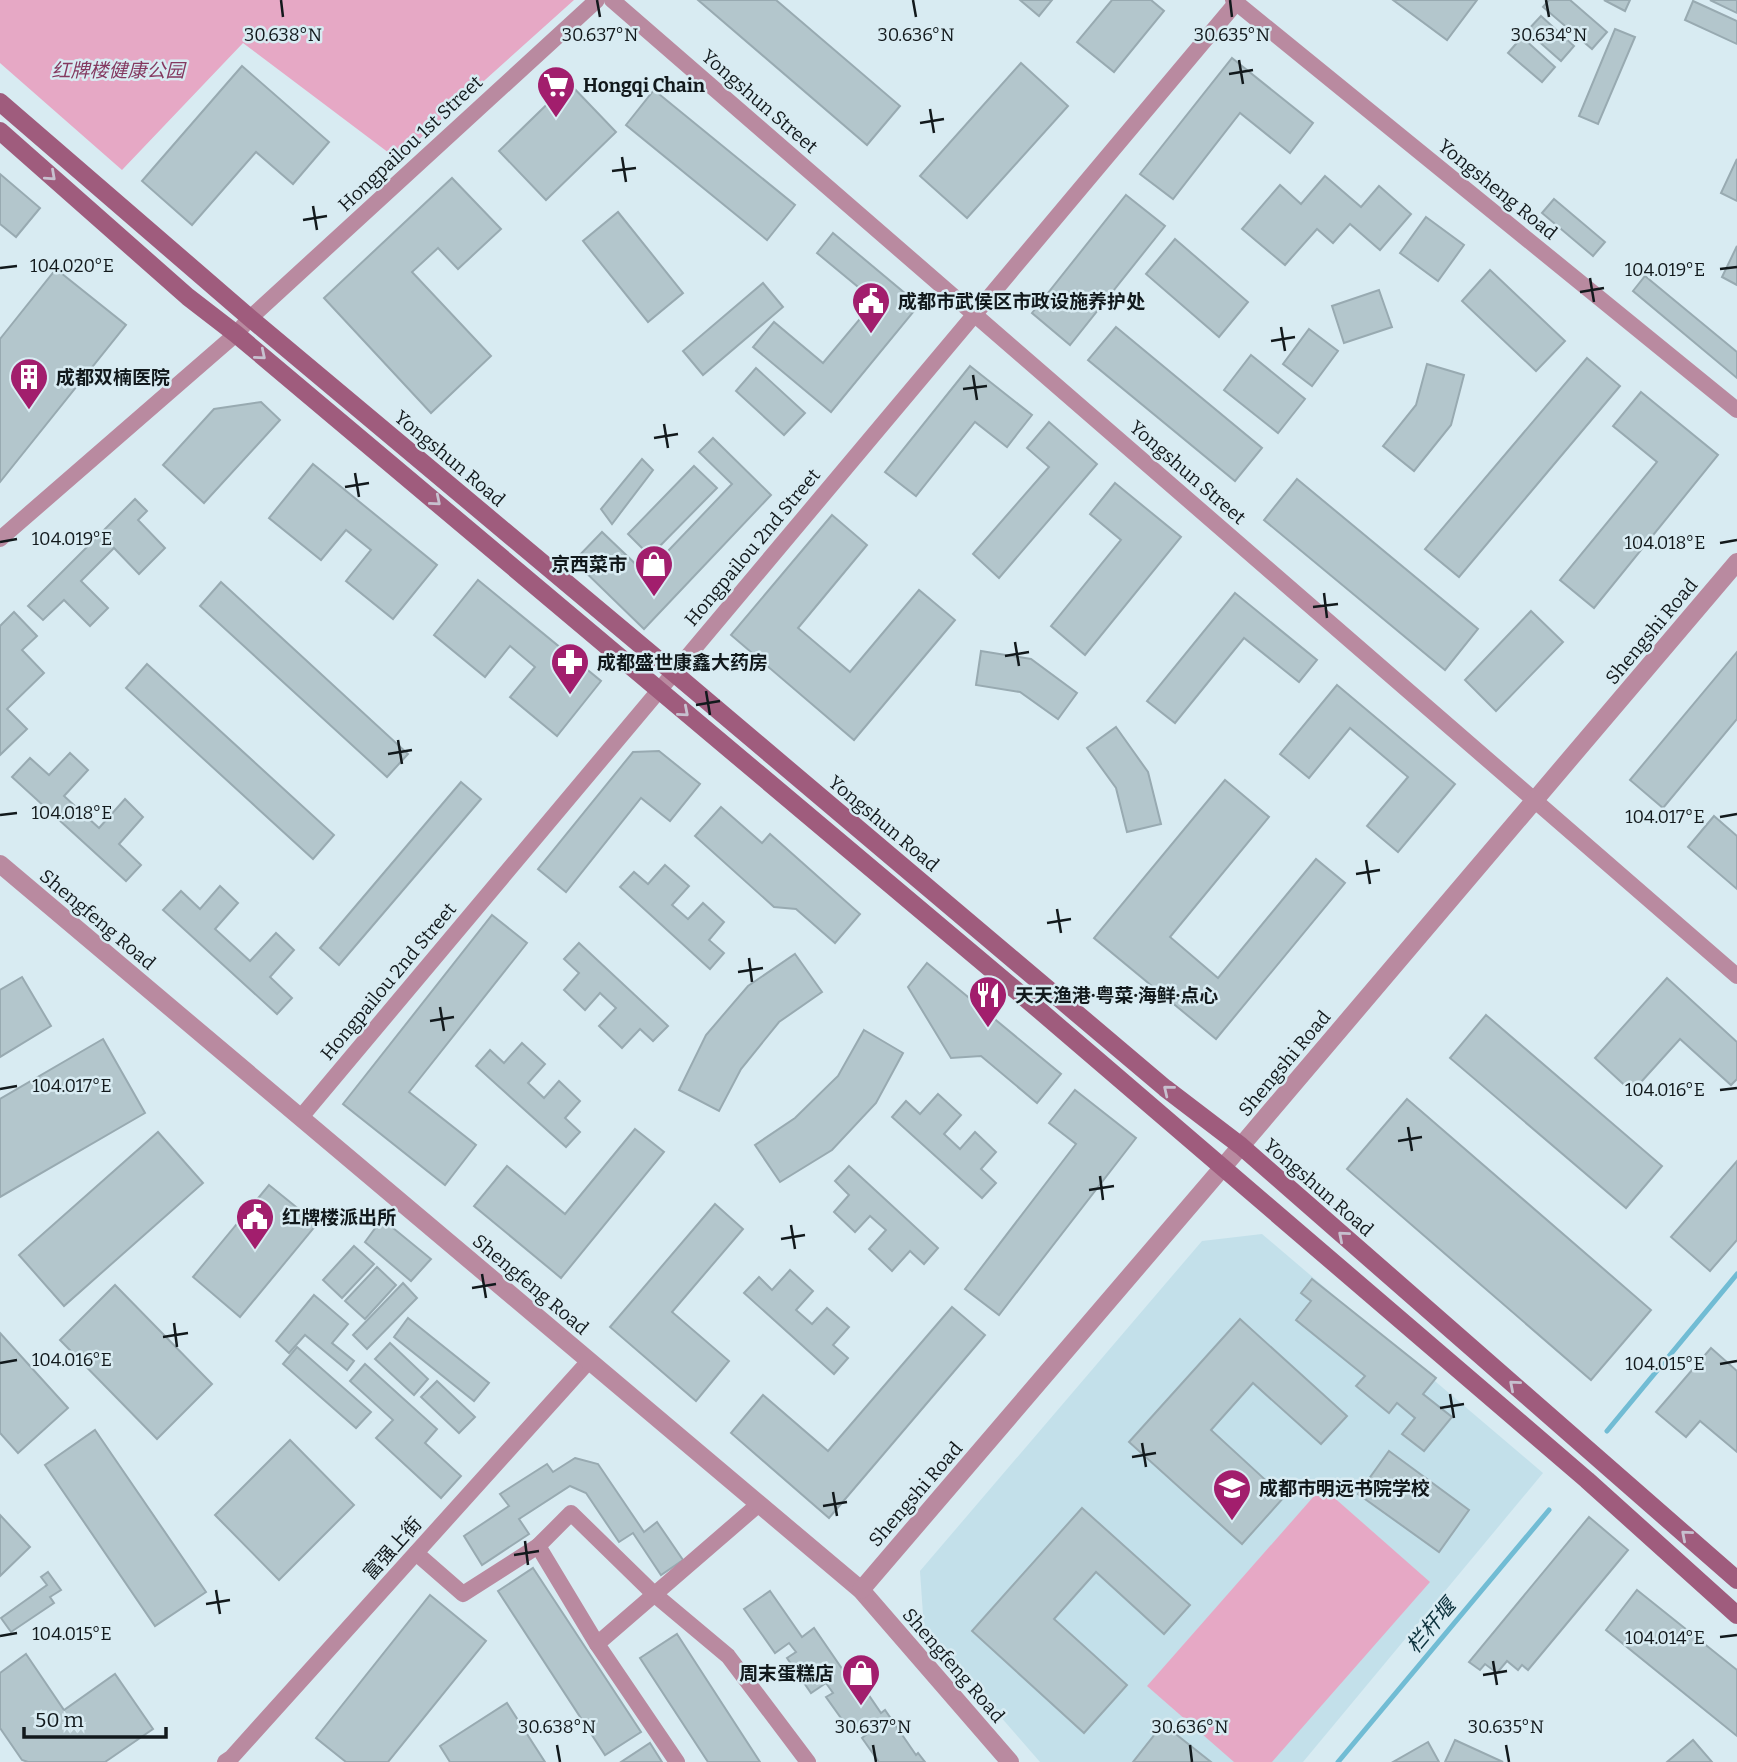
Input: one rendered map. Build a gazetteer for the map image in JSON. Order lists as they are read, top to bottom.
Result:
{
  "streets": {
    "main road": ["Yongshun Road"],
    "street": [
      "Yongshun Street",
      "Hongpailou 1st Street",
      "Yongsheng Road",
      "Hongpailou 2nd Street",
      "Shengshi Road",
      "Shengfeng Road",
      "富强上街"
    ]
  },
  "crossings": [
    ["Yongshun Street", "Hongpailou 2nd Street"],
    ["Yongshun Street", "Shengshi Road"],
    ["Hongpailou 1st Street", "Yongshun Road"],
    ["Yongsheng Road", "Hongpailou 2nd Street"],
    ["Yongshun Road", "Hongpailou 2nd Street"],
    ["Yongshun Road", "Shengshi Road"],
    ["Hongpailou 2nd Street", "Shengfeng Road"],
    ["Shengshi Road", "Shengfeng Road"],
    ["Shengfeng Road", "富强上街"]
  ],
  "water": ["栏杆堰"],
  "parks": ["红牌楼健康公园"],
  "places": {
    "supermarket": ["Hongqi Chain"],
    "public building": ["成都市武侯区市政设施养护处", "红牌楼派出所"],
    "building": ["成都双楠医院"],
    "shop": ["京西菜市", "周末蛋糕店"],
    "pharmacy": ["成都盛世康鑫大药房"],
    "restaurant": ["天天渔港·粤菜·海鲜·点心"],
    "school or university": ["成都市明远书院学校"]
  },
  "scale_bar": "50 m",
  "coordinates": [
    "30.638°N",
    "30.637°N",
    "30.636°N",
    "30.635°N",
    "30.634°N",
    "104.020°E",
    "104.019°E",
    "104.018°E",
    "104.017°E",
    "104.016°E",
    "104.015°E",
    "104.014°E"
  ]
}
